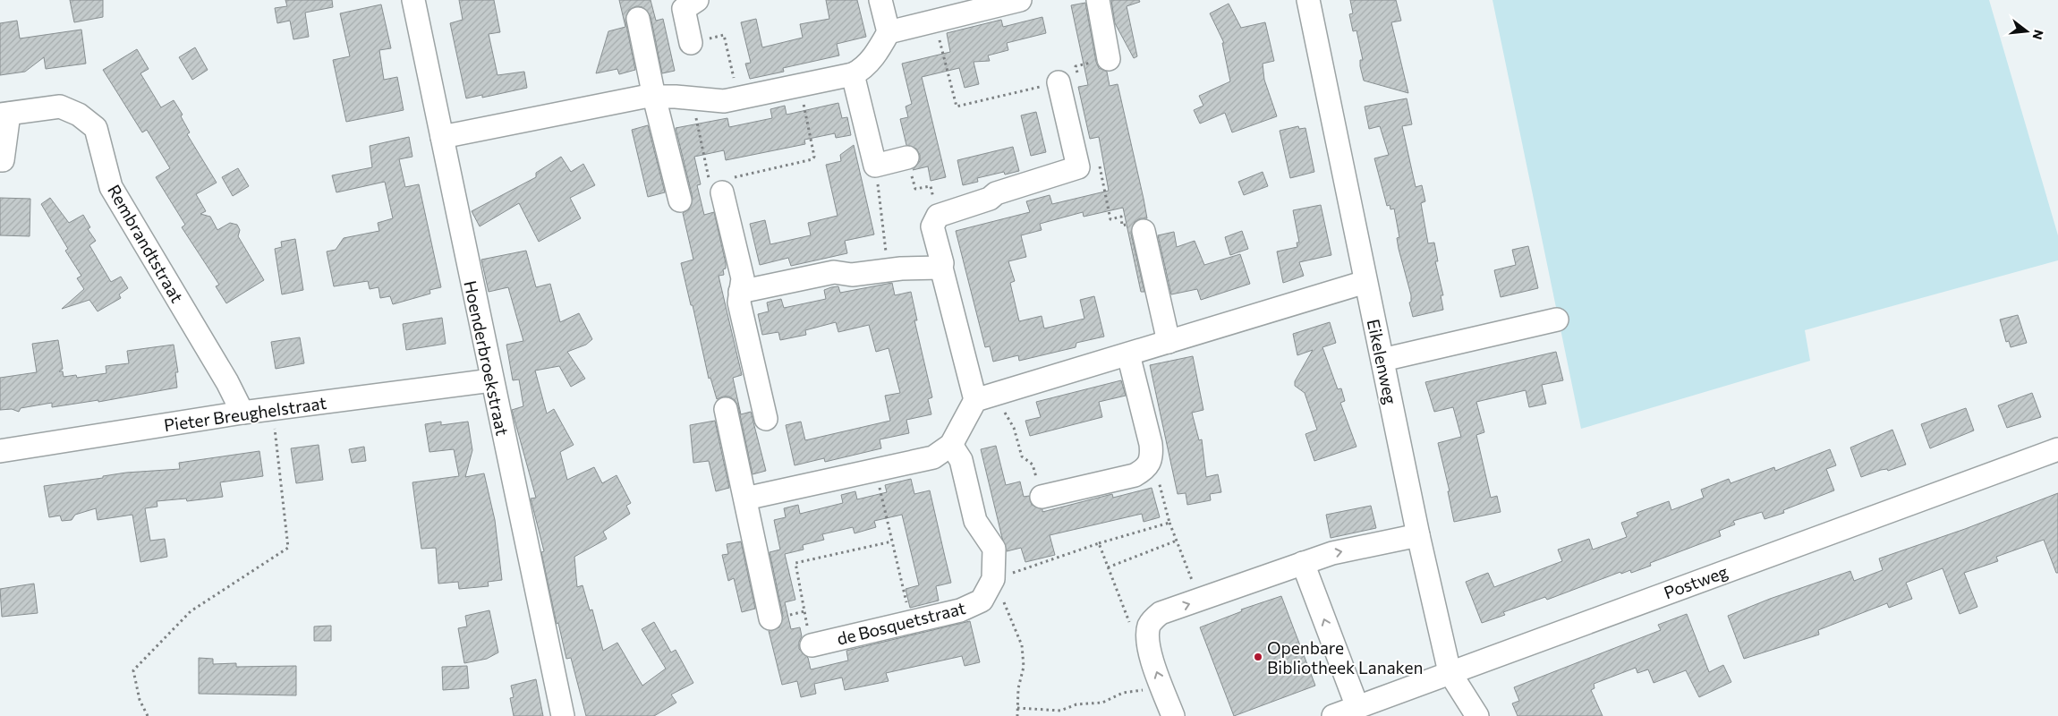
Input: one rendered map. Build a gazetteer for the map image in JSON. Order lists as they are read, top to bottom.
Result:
{
  "streets": {
    "street": [
      "Rembrandtstraat",
      "Hoenderbroekstraat",
      "Eikelenweg",
      "Pieter Breughelstraat",
      "Postweg",
      "de Bosquetstraat"
    ]
  },
  "crossings": [
    ["Rembrandtstraat", "Pieter Breughelstraat"],
    ["Hoenderbroekstraat", "Pieter Breughelstraat"],
    ["Eikelenweg", "Postweg"]
  ],
  "places": ["Openbare Bibliotheek Lanaken"],
  "north": "right"
}
